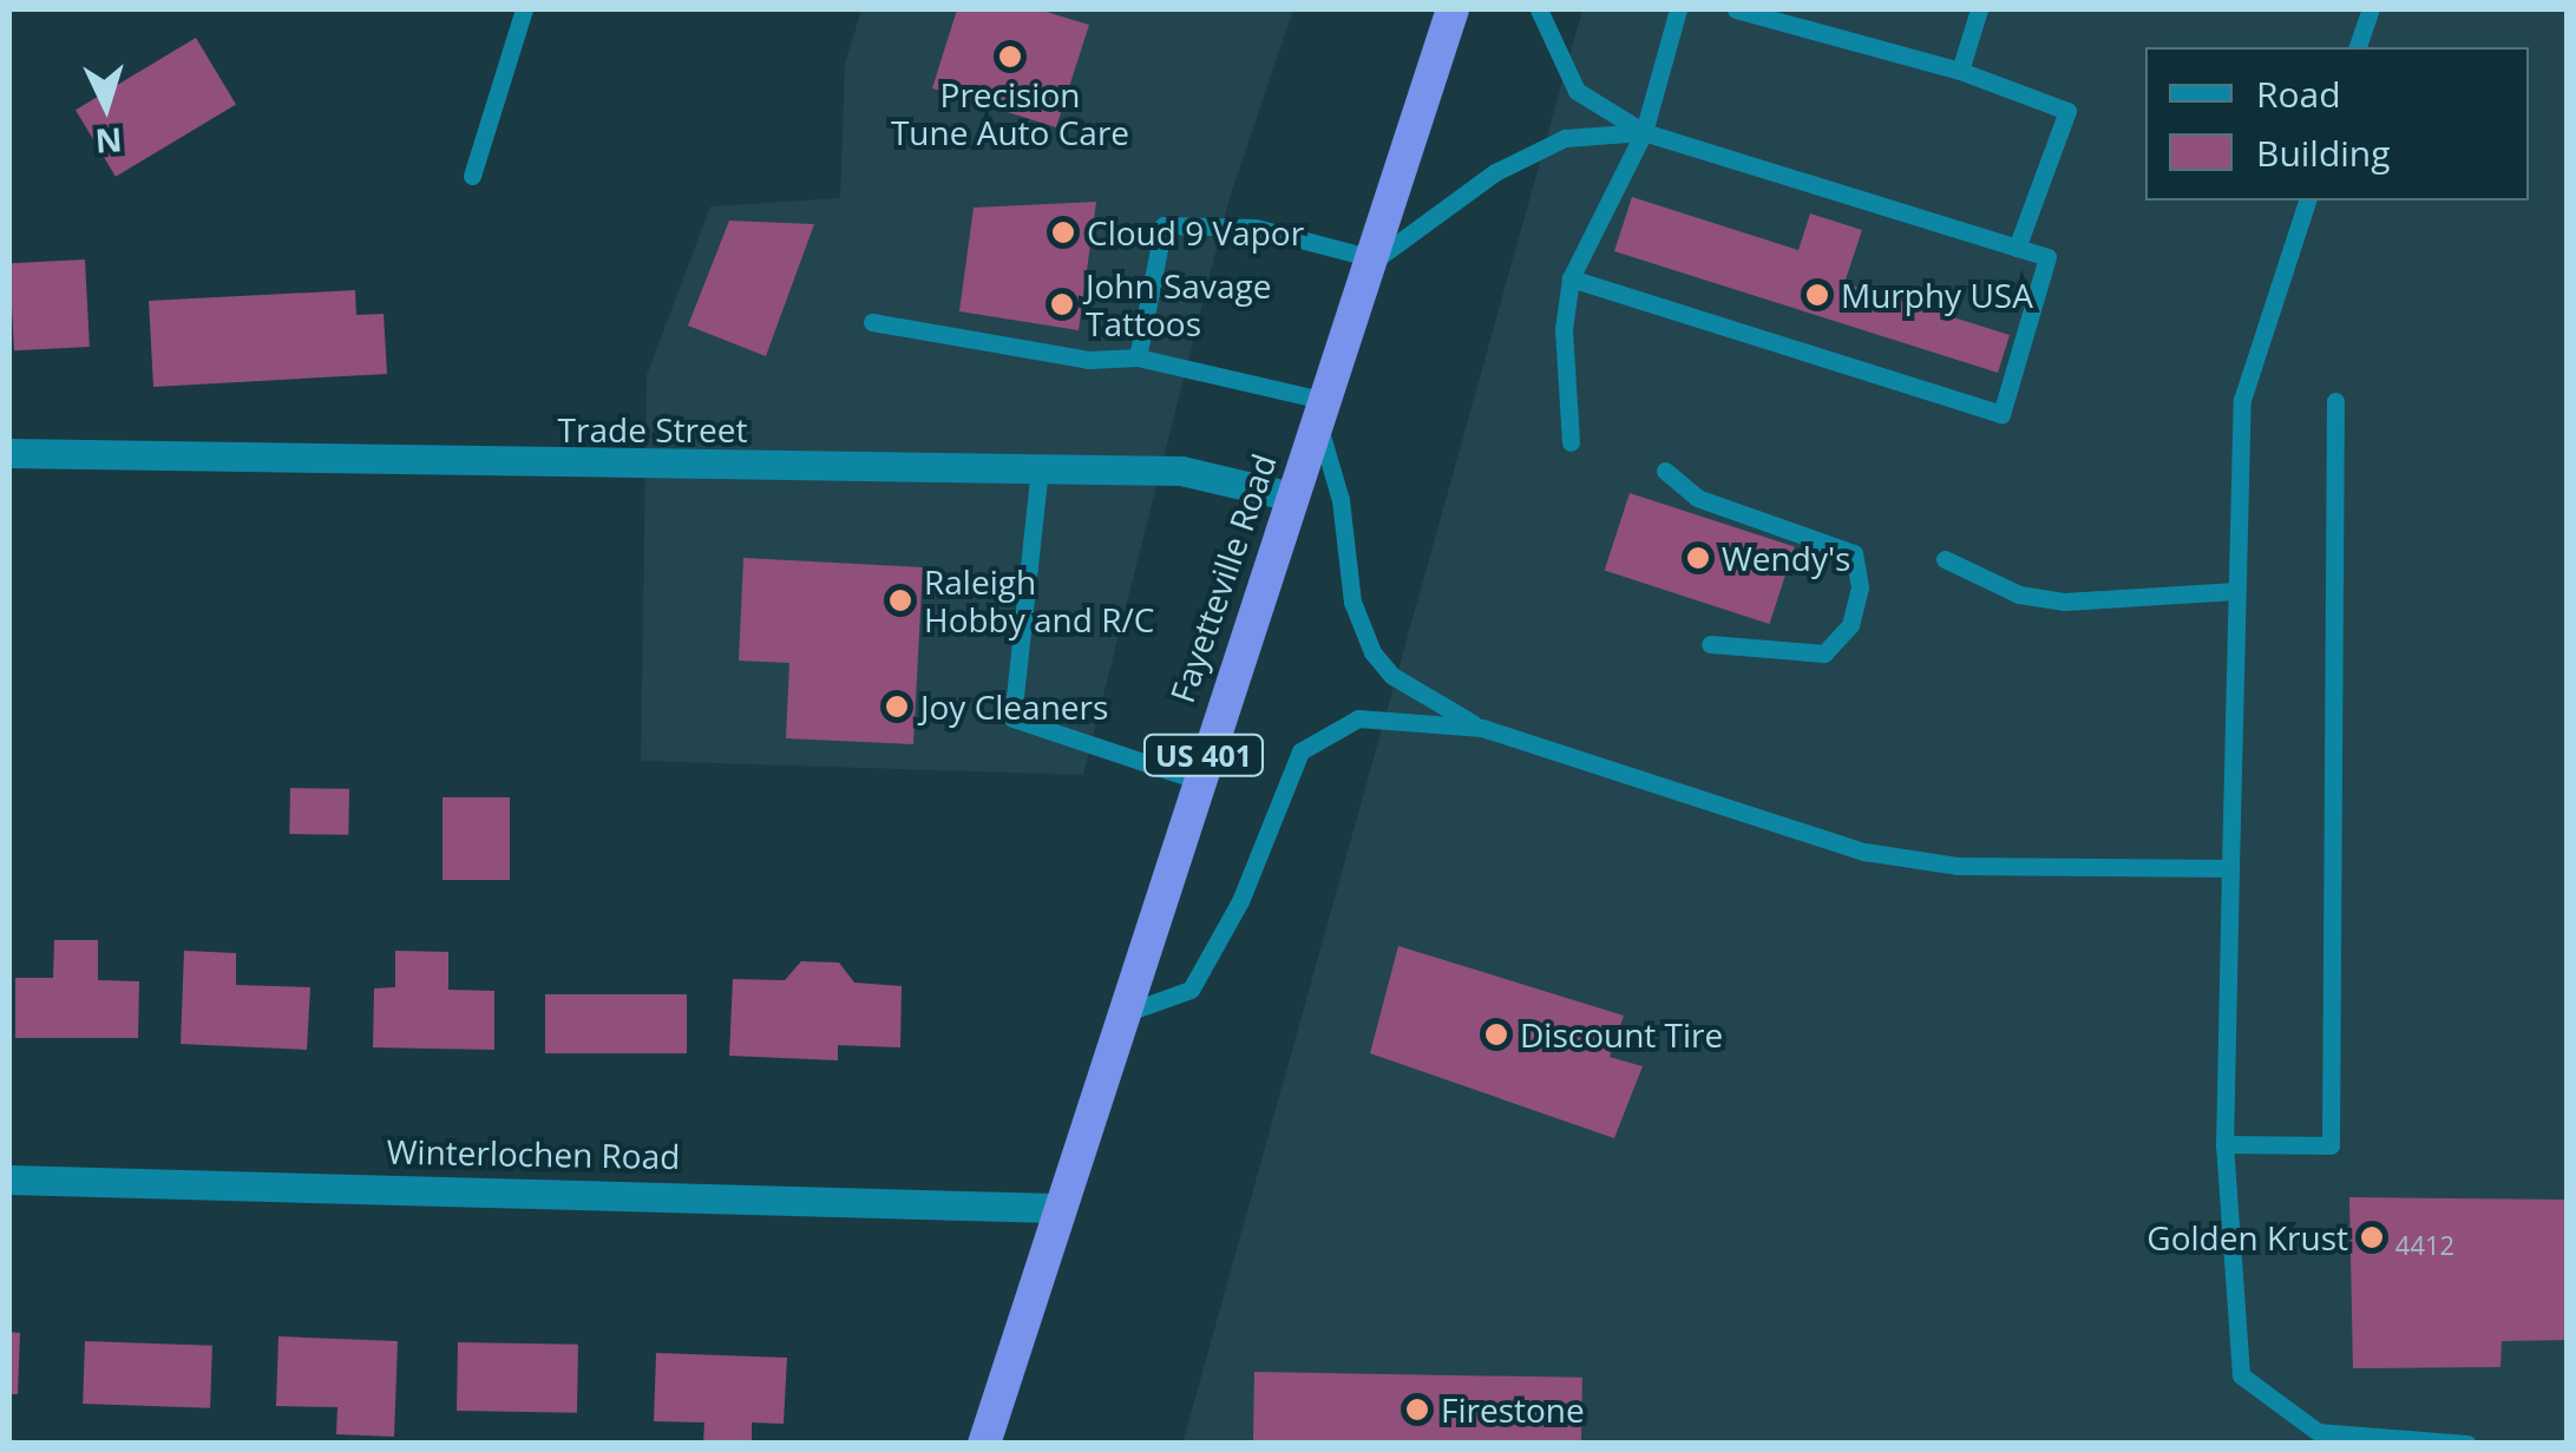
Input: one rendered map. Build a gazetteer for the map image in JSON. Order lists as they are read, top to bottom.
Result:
{
  "streets": {
    "highway": ["Fayetteville Road", "US 401"],
    "street": ["Trade Street", "Winterlochen Road"]
  },
  "crossings": [
    ["Trade Street", "Fayetteville Road"],
    ["Fayetteville Road", "Winterlochen Road"]
  ],
  "places": [
    "Precision Tune Auto Care",
    "Cloud 9 Vapor",
    "Murphy USA",
    "John Savage Tattoos",
    "Wendy's",
    "Raleigh Hobby and R/C",
    "Joy Cleaners",
    "Discount Tire",
    "Golden Krust",
    "Firestone"
  ],
  "house_numbers": ["4412"],
  "legend": ["Road", "Building"],
  "north": "bottom"
}
